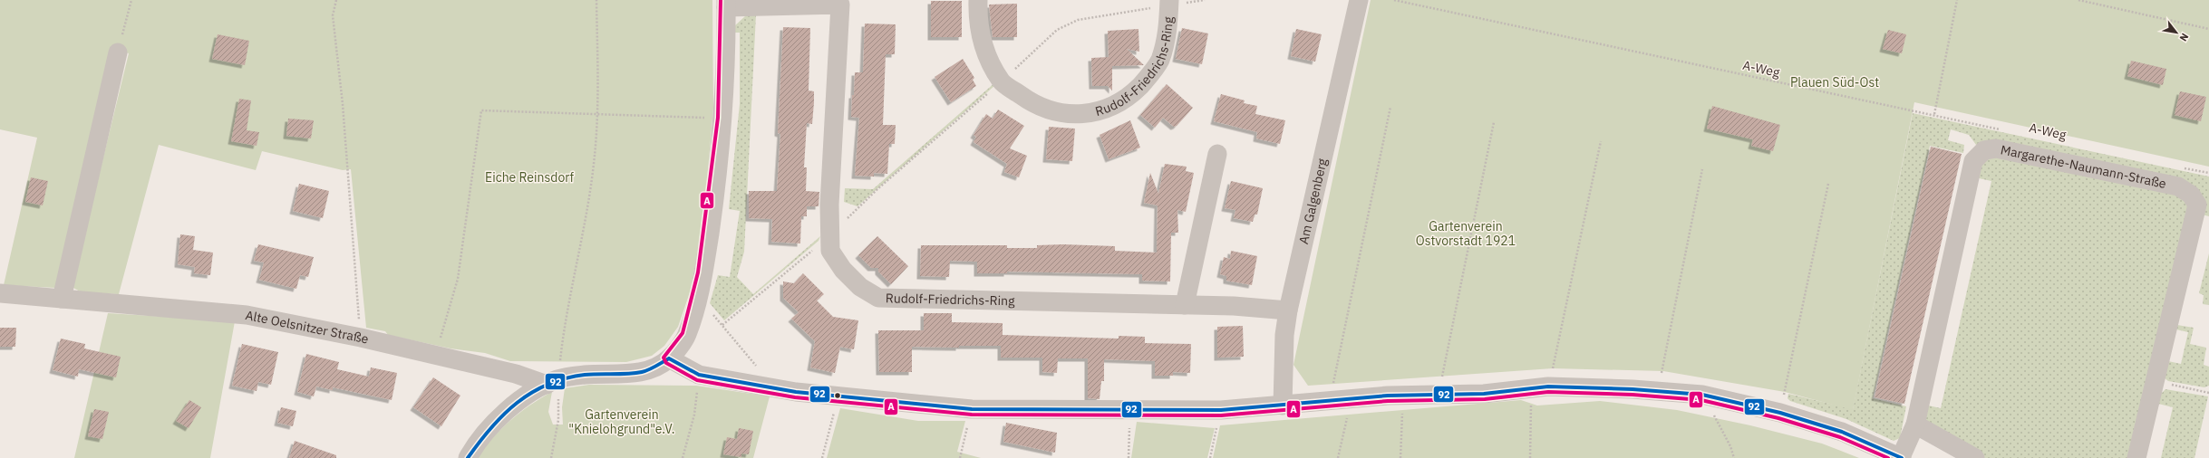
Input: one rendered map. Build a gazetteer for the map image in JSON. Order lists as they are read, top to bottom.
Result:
{
  "streets": {
    "street": [
      "Rudolf-Friedrichs-Ring",
      "Margarethe-Naumann-Straße",
      "Am Galgenberg",
      "Alte Oelsnitzer Straße"
    ],
    "path": ["A-Weg"]
  },
  "crossings": [
    ["Rudolf-Friedrichs-Ring", "Am Galgenberg"]
  ],
  "parks": [
    "Plauen Süd-Ost",
    "Eiche Reinsdorf",
    "Gartenverein Ostvorstadt 1921",
    "Gartenverein \"Knielohgrund\"e.V."
  ],
  "lines": ["transit line A", "transit line 92"],
  "north": "bottom right"
}
